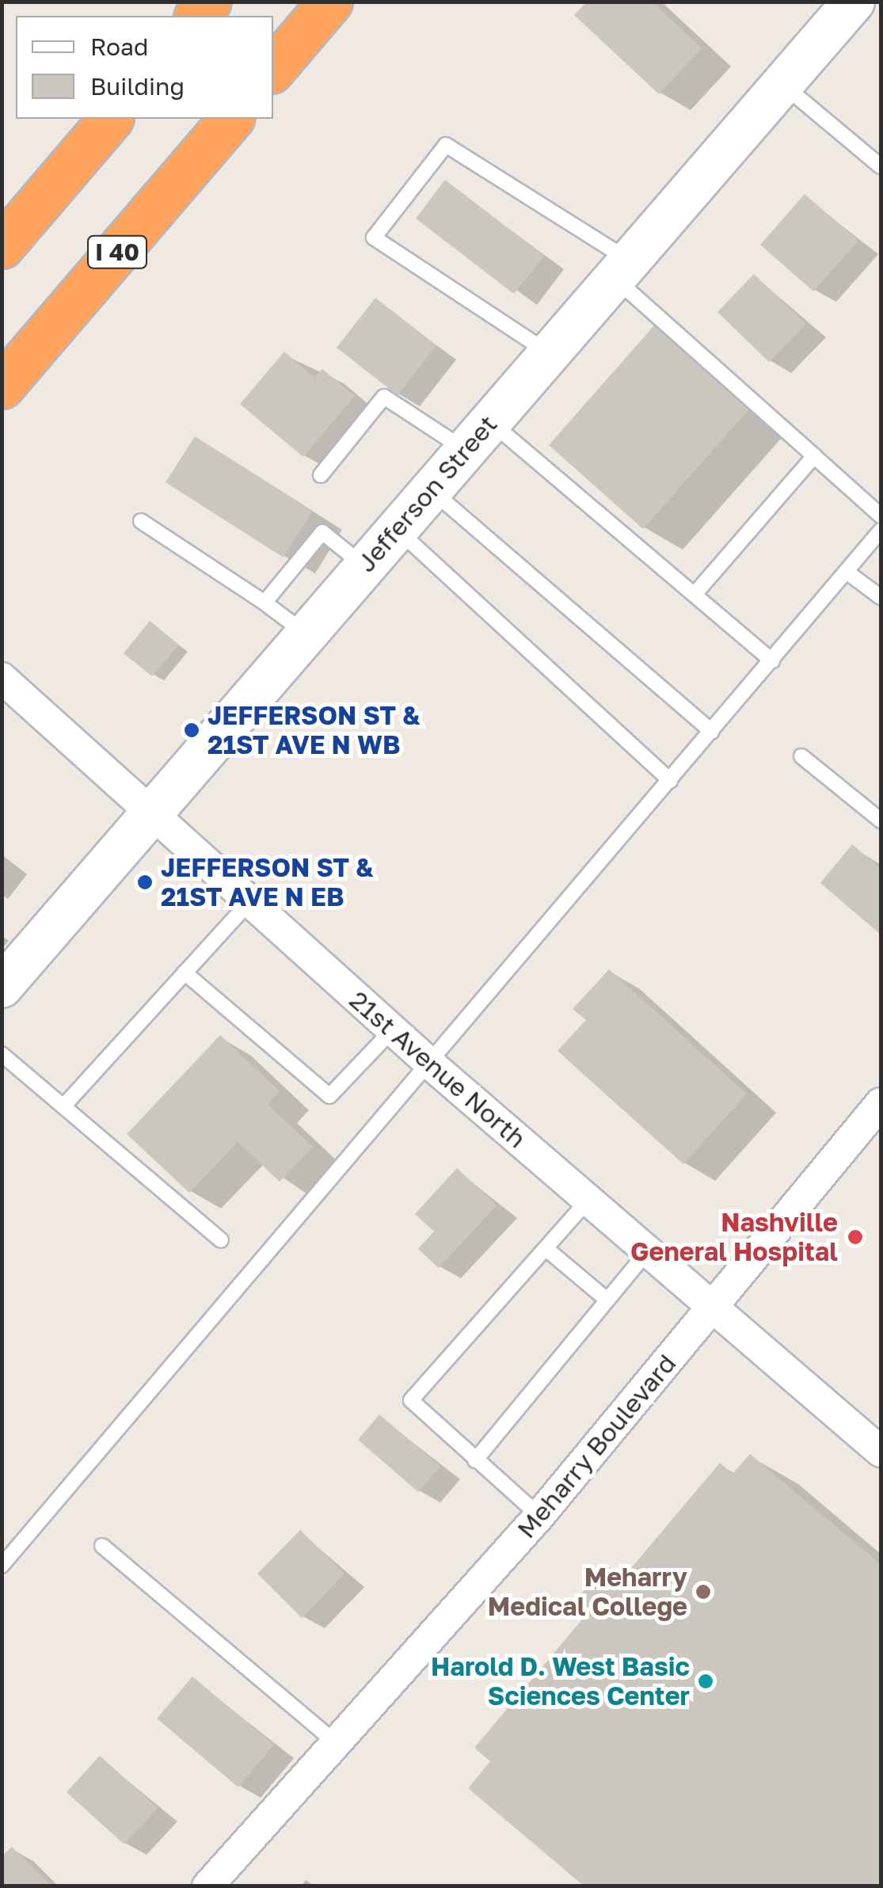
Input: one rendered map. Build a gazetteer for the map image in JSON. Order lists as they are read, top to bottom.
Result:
{
  "streets": {
    "highway": ["I 40"],
    "main road": ["Jefferson Street"],
    "street": ["21st Avenue North", "Meharry Boulevard"]
  },
  "crossings": [
    ["Jefferson Street", "21st Avenue North"],
    ["21st Avenue North", "Meharry Boulevard"]
  ],
  "places": [
    "JEFFERSON ST & 21ST AVE N WB",
    "JEFFERSON ST & 21ST AVE N EB",
    "Nashville General Hospital",
    "Meharry Medical College",
    "Harold D. West Basic Sciences Center"
  ],
  "legend": ["Road", "Building"]
}
